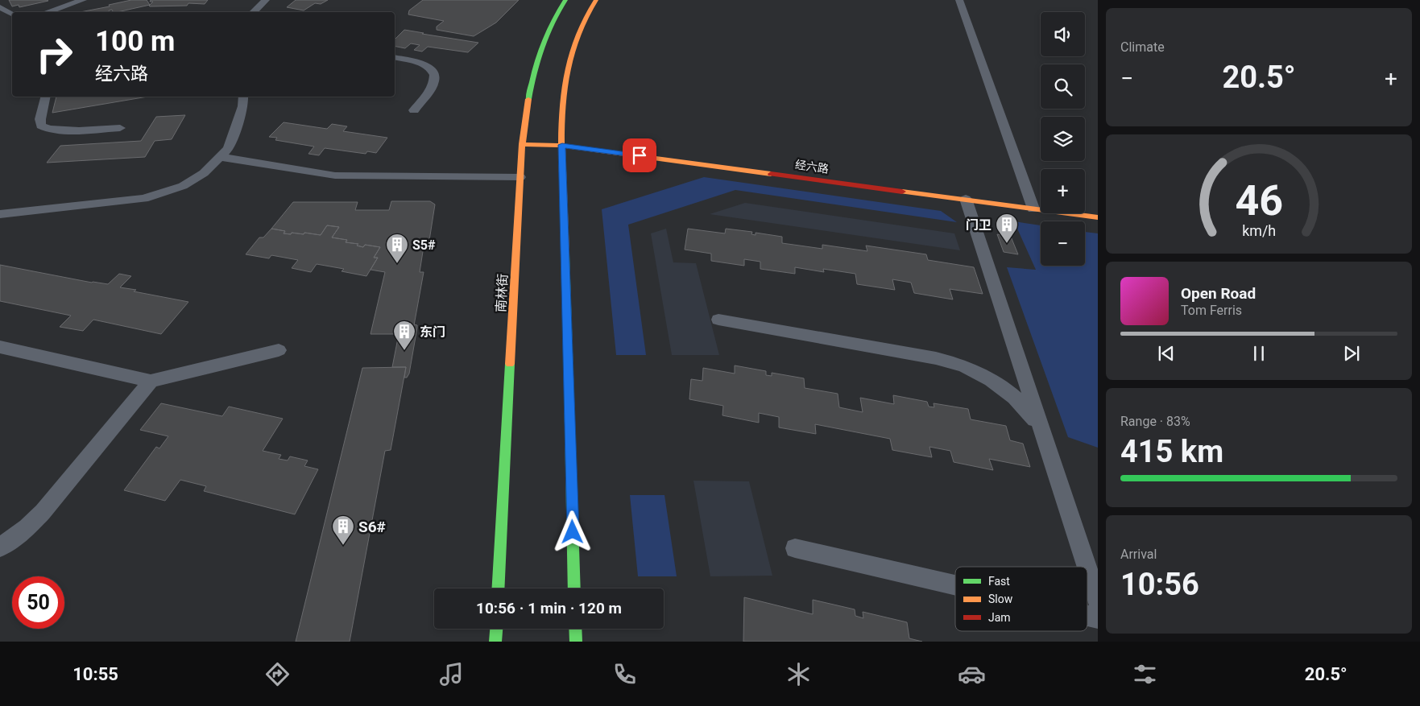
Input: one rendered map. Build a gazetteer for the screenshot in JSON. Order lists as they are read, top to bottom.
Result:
{
  "streets": {
    "main road": ["经六路", "南林街"]
  },
  "crossings": [
    ["经六路", "南林街"]
  ],
  "places": {
    "building": [
      "门卫",
      "S5#",
      "东门",
      "S6#"
    ]
  },
  "legend": ["Fast", "Slow", "Jam"],
  "page": {
    "tile": [
      "Climate",
      ["Range · 83%", "415 km"],
      ["Arrival", "10:56"]
    ],
    "map_buttons": ["+", "−"],
    "turn": ["100 m", "经六路"],
    "heat": ["−", "20.5°", "+"],
    "song": ["Open Road", "Tom Ferris"],
    "limit": "50",
    "trip": "10:56 · 1 min · 120 m",
    "tabs": ["10:55", "20.5°"],
    "gauge": ["46", "km/h"]
  }
}
